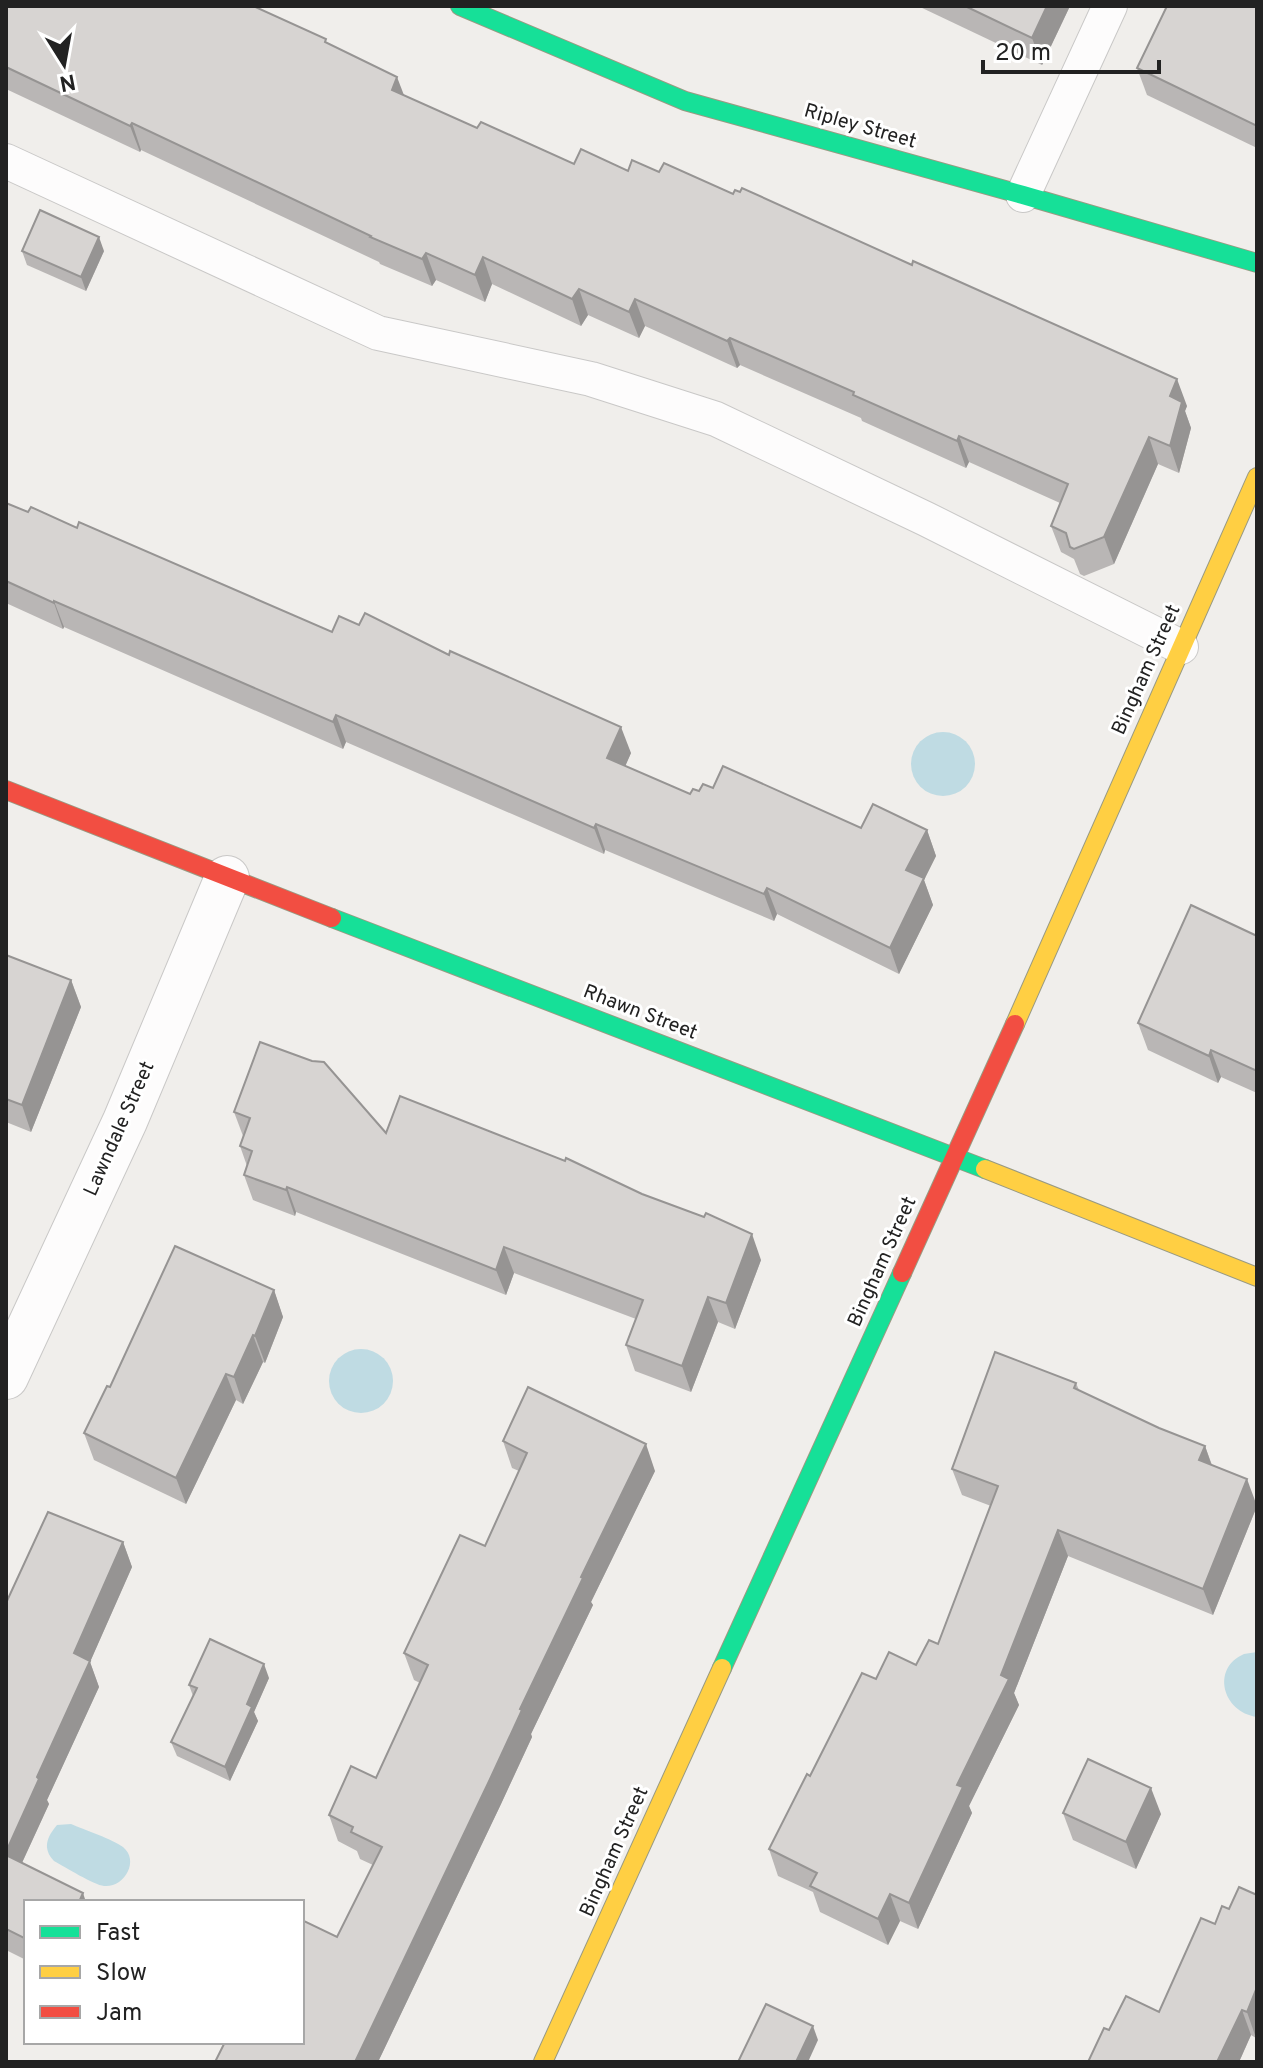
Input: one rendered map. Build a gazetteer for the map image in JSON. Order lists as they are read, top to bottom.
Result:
{
  "streets": {
    "street": [
      "Ripley Street",
      "Bingham Street",
      "Rhawn Street",
      "Lawndale Street"
    ]
  },
  "crossings": [
    ["Bingham Street", "Rhawn Street"],
    ["Rhawn Street", "Lawndale Street"]
  ],
  "legend": ["Fast", "Slow", "Jam"],
  "scale_bar": "20 m",
  "north": "bottom"
}
